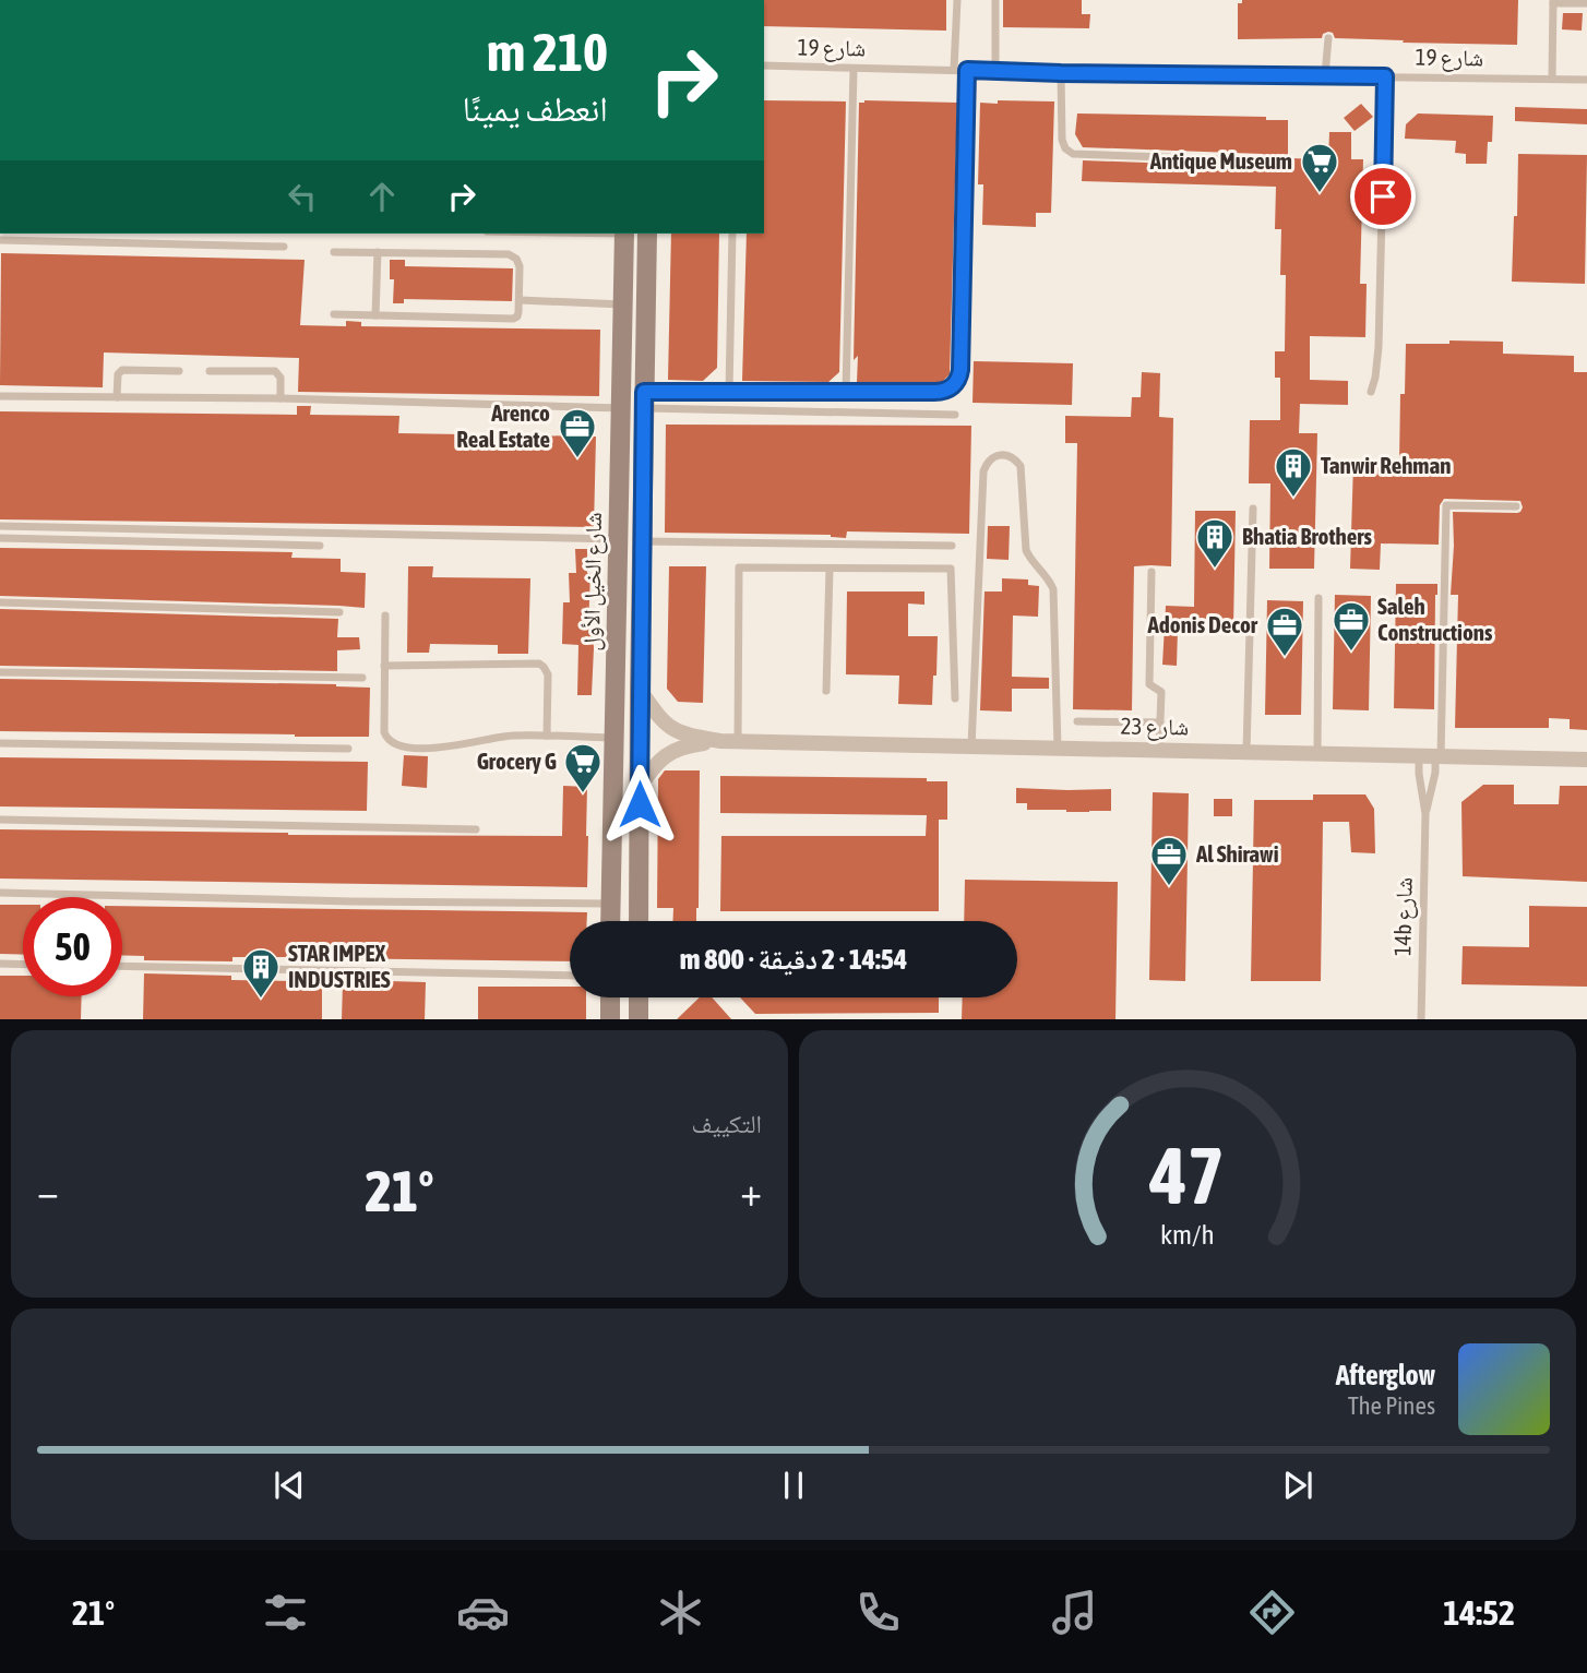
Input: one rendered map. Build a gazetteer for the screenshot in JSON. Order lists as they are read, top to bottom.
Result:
{
  "streets": {
    "main road": ["شارع الخيل الأول"],
    "street": ["شارع 23"],
    "lane": ["شارع 19", "14b شارع"]
  },
  "crossings": [
    ["شارع الخيل الأول", "شارع 23"],
    ["شارع 23", "14b شارع"]
  ],
  "places": {
    "supermarket": ["Antique Museum", "Grocery G"],
    "office": [
      "Arenco Real Estate",
      "Saleh Constructions",
      "Adonis Decor",
      "Al Shirawi"
    ],
    "building": ["Tanwir Rehman", "Bhatia Brothers", "STAR IMPEX INDUSTRIES"]
  },
  "page": {
    "turn": ["210 m", "انعطف يمينًا"],
    "limit": "50",
    "trip": "14:54 · 2 دقيقة · 800 m",
    "tile": "التكييف",
    "heat": ["−", "21°", "+"],
    "song": ["Afterglow", "The Pines"],
    "tabs": ["14:52", "21°"],
    "gauge": ["47", "km/h"]
  }
}
